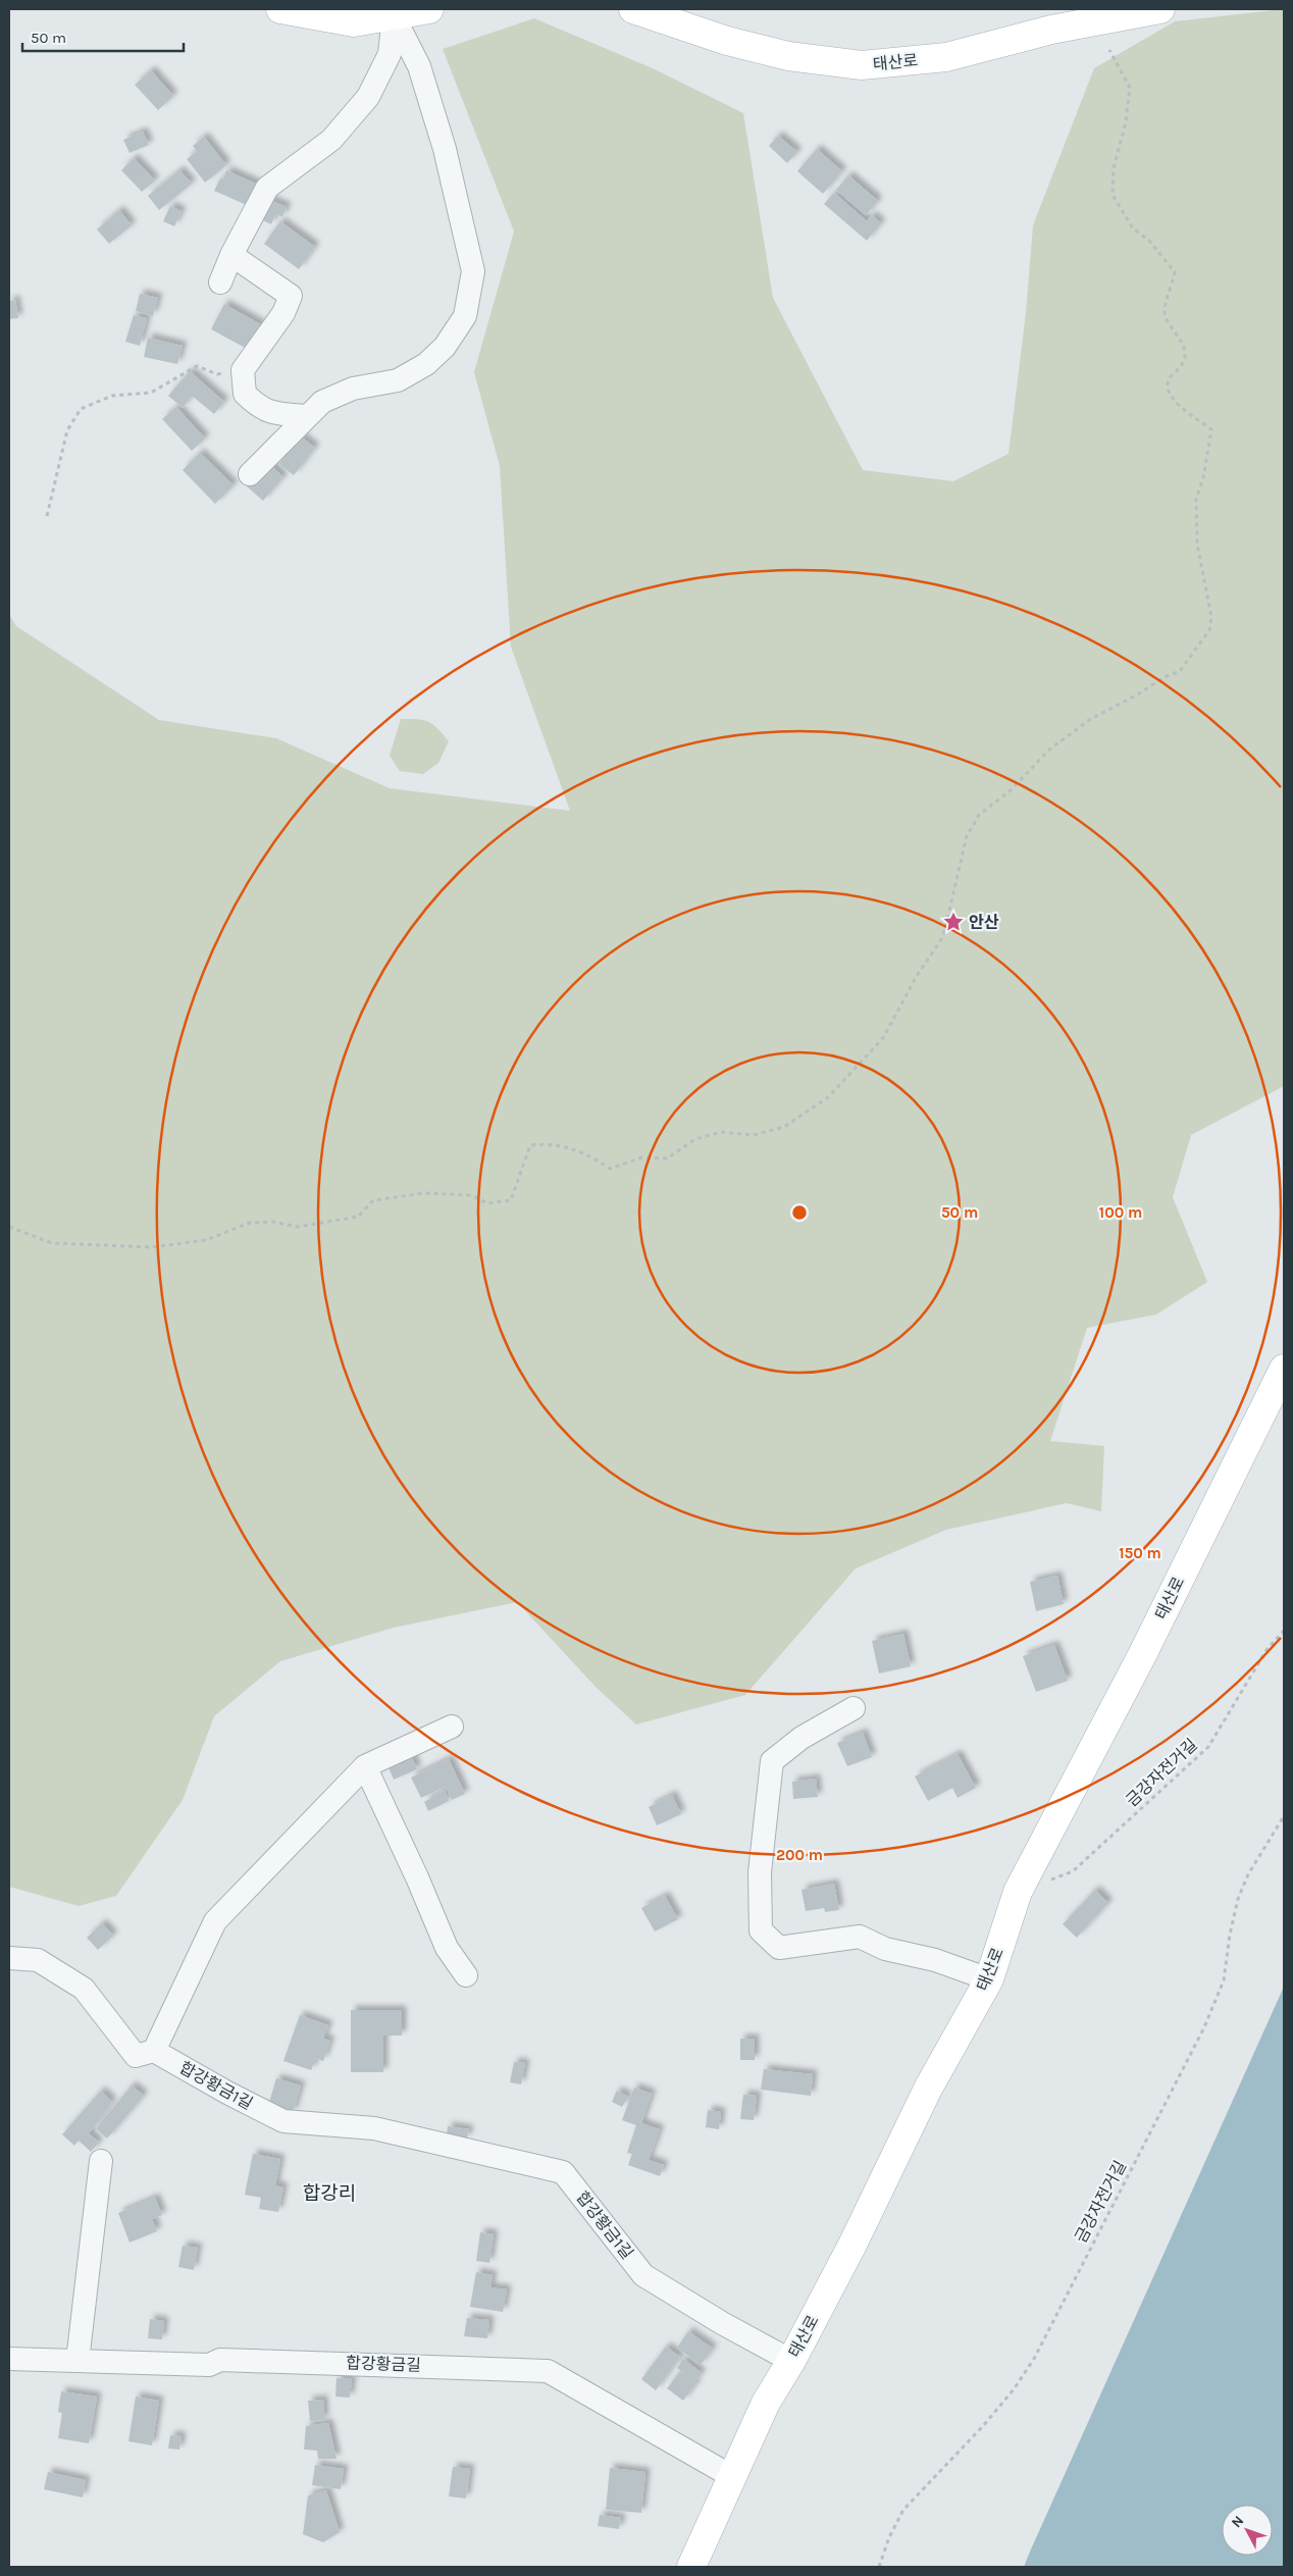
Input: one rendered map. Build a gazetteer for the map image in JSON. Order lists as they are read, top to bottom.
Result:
{
  "streets": {
    "street": ["태산로", "합강황금1길", "합강황금길"],
    "path": ["금강자전거길"]
  },
  "crossings": [
    ["태산로", "금강자전거길"],
    ["태산로", "합강황금1길"],
    ["태산로", "합강황금길"]
  ],
  "districts": ["합강리"],
  "places": {
    "place": ["안산"]
  },
  "scale_bar": "50 m",
  "north": "top left",
  "rings": [
    "50 m",
    "100 m",
    "150 m",
    "200 m"
  ]
}
